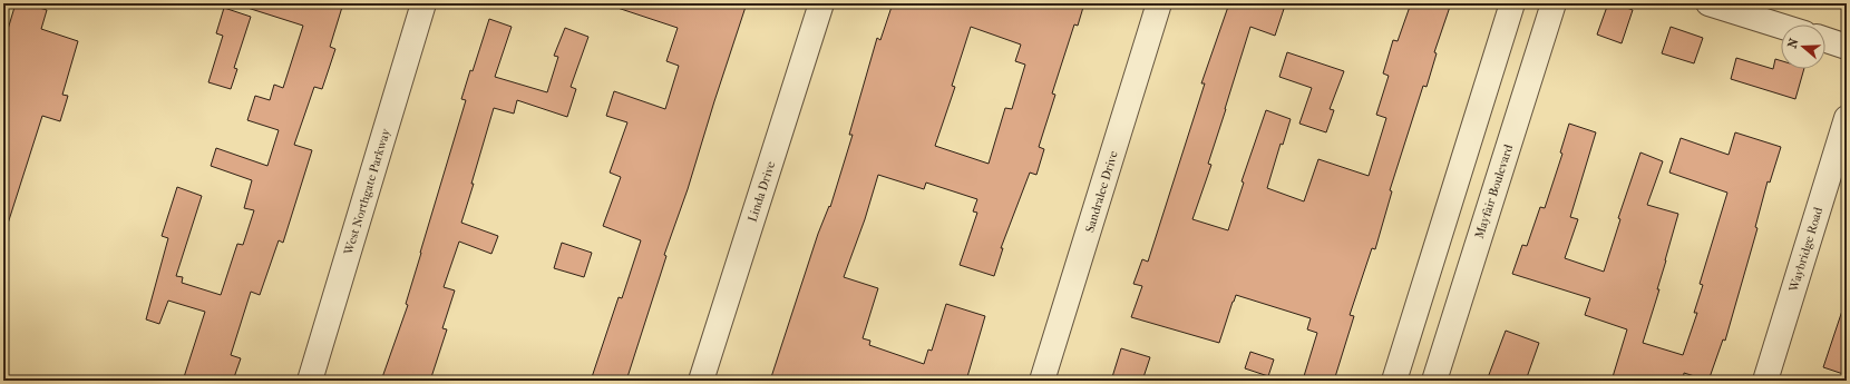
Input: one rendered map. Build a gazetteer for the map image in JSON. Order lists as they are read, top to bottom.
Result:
{
  "streets": {
    "street": [
      "West Northgate Parkway",
      "Linda Drive",
      "Sandralee Drive",
      "Mayfair Boulevard",
      "Waybridge Road"
    ]
  },
  "north": "left"
}
